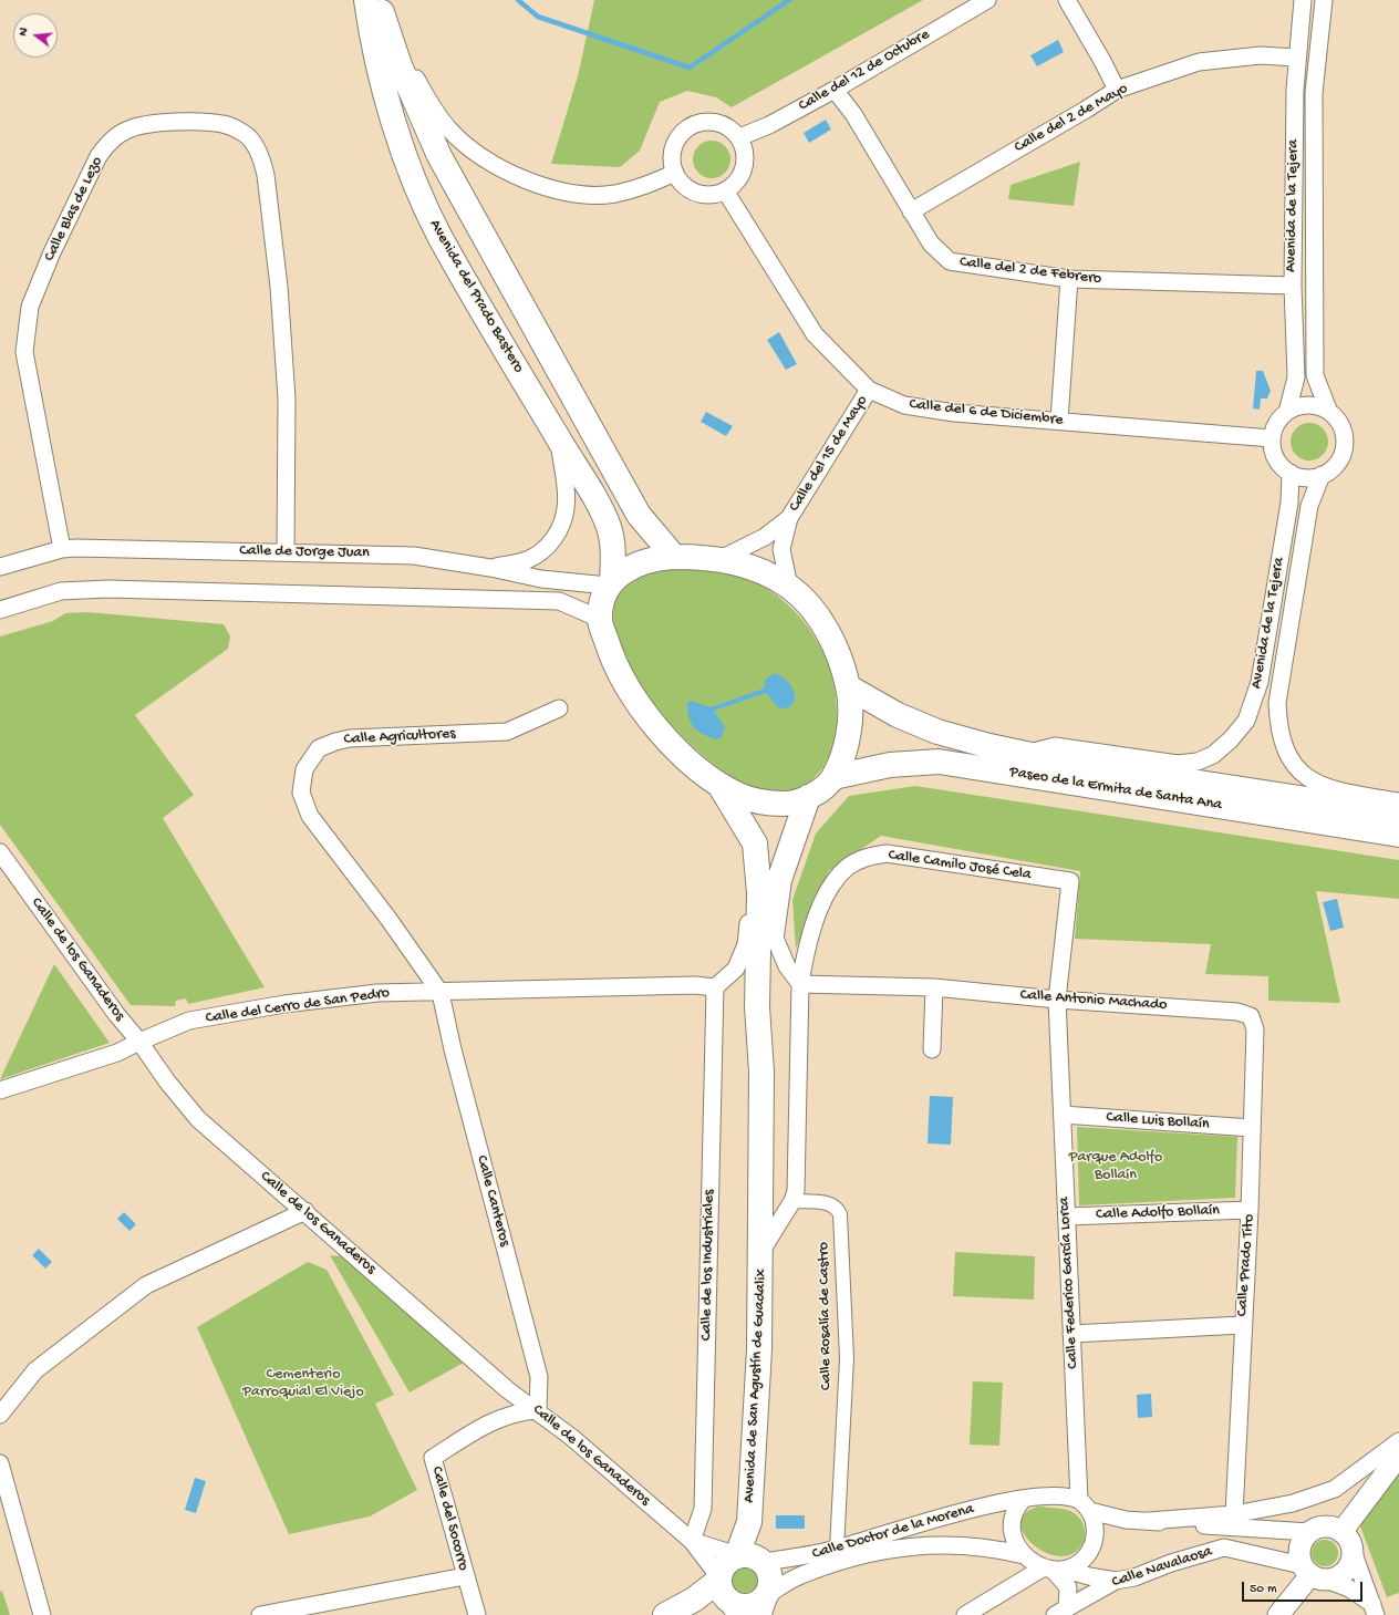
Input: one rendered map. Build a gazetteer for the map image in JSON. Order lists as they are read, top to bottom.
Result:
{
  "streets": {
    "main road": ["Avenida del Prado Bastero", "Paseo de la Ermita de Santa Ana", "Avenida de San Agustín de Guadalix"],
    "street": [
      "Calle del 12 de Octubre",
      "Calle del 2 de Mayo",
      "Avenida de la Tejera",
      "Calle Blas de Lezo",
      "Calle del 2 de Febrero",
      "Calle del 6 de Diciembre",
      "Calle del 15 de Mayo",
      "Calle de Jorge Juan",
      "Calle Agricultores",
      "Calle Camilo José Cela",
      "Calle de los Ganaderos",
      "Calle Antonio Machado",
      "Calle del Cerro de San Pedro",
      "Calle Luis Bollaín",
      "Calle Canteros",
      "Calle Adolfo Bollaín",
      "Calle de los Industriales",
      "Calle Prado Tito",
      "Calle Federico García Lorca",
      "Calle Rosalía de Castro",
      "Calle del Socorro",
      "Calle Doctor de la Morena",
      "Calle Navalaosa"
    ]
  },
  "crossings": [
    ["Calle del 12 de Octubre", "Calle del 2 de Febrero"],
    ["Calle del 12 de Octubre", "Calle del 6 de Diciembre"],
    ["Calle del 2 de Mayo", "Avenida de la Tejera"],
    ["Calle del 2 de Mayo", "Calle del 2 de Febrero"],
    ["Avenida de la Tejera", "Calle del 2 de Febrero"],
    ["Avenida de la Tejera", "Calle del 6 de Diciembre"],
    ["Avenida de la Tejera", "Paseo de la Ermita de Santa Ana"],
    ["Calle Blas de Lezo", "Calle de Jorge Juan"],
    ["Avenida del Prado Bastero", "Calle de Jorge Juan"],
    ["Calle del 6 de Diciembre", "Calle del 15 de Mayo"],
    ["Calle Agricultores", "Calle del Cerro de San Pedro"],
    ["Calle Agricultores", "Calle Canteros"],
    ["Calle Camilo José Cela", "Calle Antonio Machado"],
    ["Calle Camilo José Cela", "Calle Federico García Lorca"],
    ["Calle Camilo José Cela", "Avenida de San Agustín de Guadalix"],
    ["Calle de los Ganaderos", "Calle del Cerro de San Pedro"],
    ["Calle de los Ganaderos", "Calle Canteros"],
    ["Calle de los Ganaderos", "Calle de los Industriales"],
    ["Calle de los Ganaderos", "Avenida de San Agustín de Guadalix"],
    ["Calle de los Ganaderos", "Calle del Socorro"],
    ["Calle de los Ganaderos", "Calle Doctor de la Morena"],
    ["Calle Antonio Machado", "Calle Prado Tito"],
    ["Calle Antonio Machado", "Calle Federico García Lorca"],
    ["Calle Antonio Machado", "Avenida de San Agustín de Guadalix"],
    ["Calle del Cerro de San Pedro", "Calle Canteros"],
    ["Calle del Cerro de San Pedro", "Calle de los Industriales"],
    ["Calle Luis Bollaín", "Calle Prado Tito"],
    ["Calle Luis Bollaín", "Calle Federico García Lorca"],
    ["Calle Canteros", "Calle del Socorro"],
    ["Calle Adolfo Bollaín", "Calle Prado Tito"],
    ["Calle Adolfo Bollaín", "Calle Federico García Lorca"],
    ["Calle Federico García Lorca", "Calle Doctor de la Morena"],
    ["Calle Rosalía de Castro", "Avenida de San Agustín de Guadalix"],
    ["Calle Rosalía de Castro", "Calle Doctor de la Morena"],
    ["Avenida de San Agustín de Guadalix", "Calle Doctor de la Morena"]
  ],
  "parks": ["Parque Adolfo Bollaín", "Cementerio Parroquial El Viejo"],
  "scale_bar": "50 m",
  "north": "left"
}
